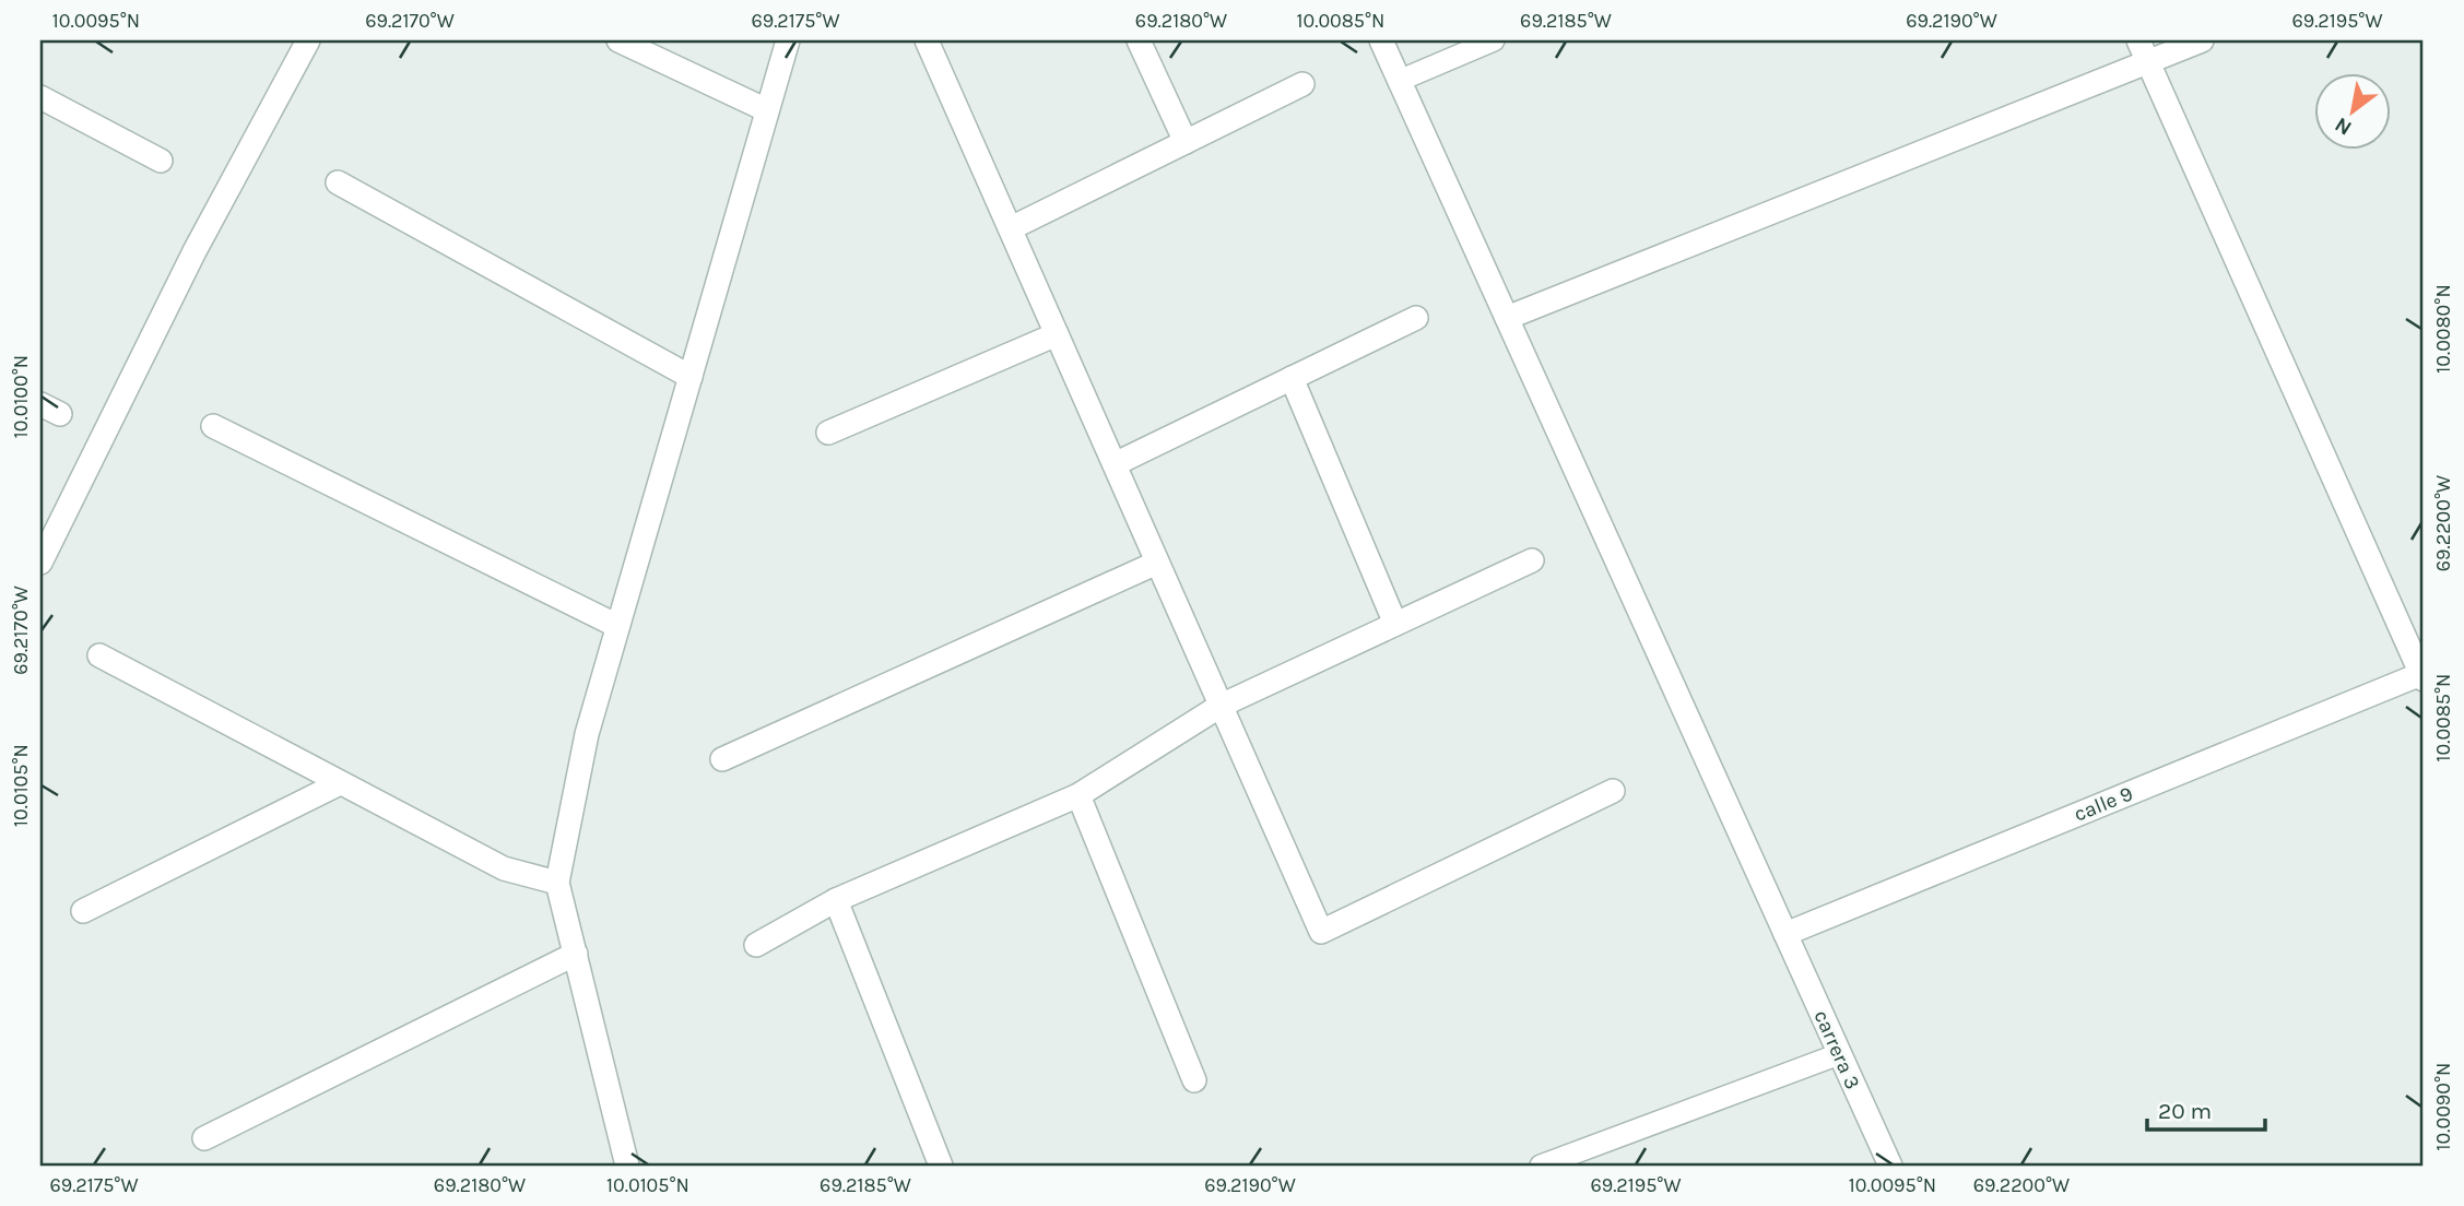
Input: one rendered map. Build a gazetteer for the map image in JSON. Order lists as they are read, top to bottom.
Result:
{
  "streets": {
    "street": ["calle 9", "carrera 3"]
  },
  "crossings": [
    ["calle 9", "carrera 3"]
  ],
  "scale_bar": "20 m",
  "north": "bottom left",
  "coordinates": [
    "10.0095°N",
    "69.2170°W",
    "69.2175°W",
    "69.2180°W",
    "10.0085°N",
    "69.2185°W",
    "69.2190°W",
    "69.2195°W",
    "10.0080°N",
    "10.0100°N",
    "69.2200°W",
    "10.0105°N",
    "10.0090°N"
  ]
}
